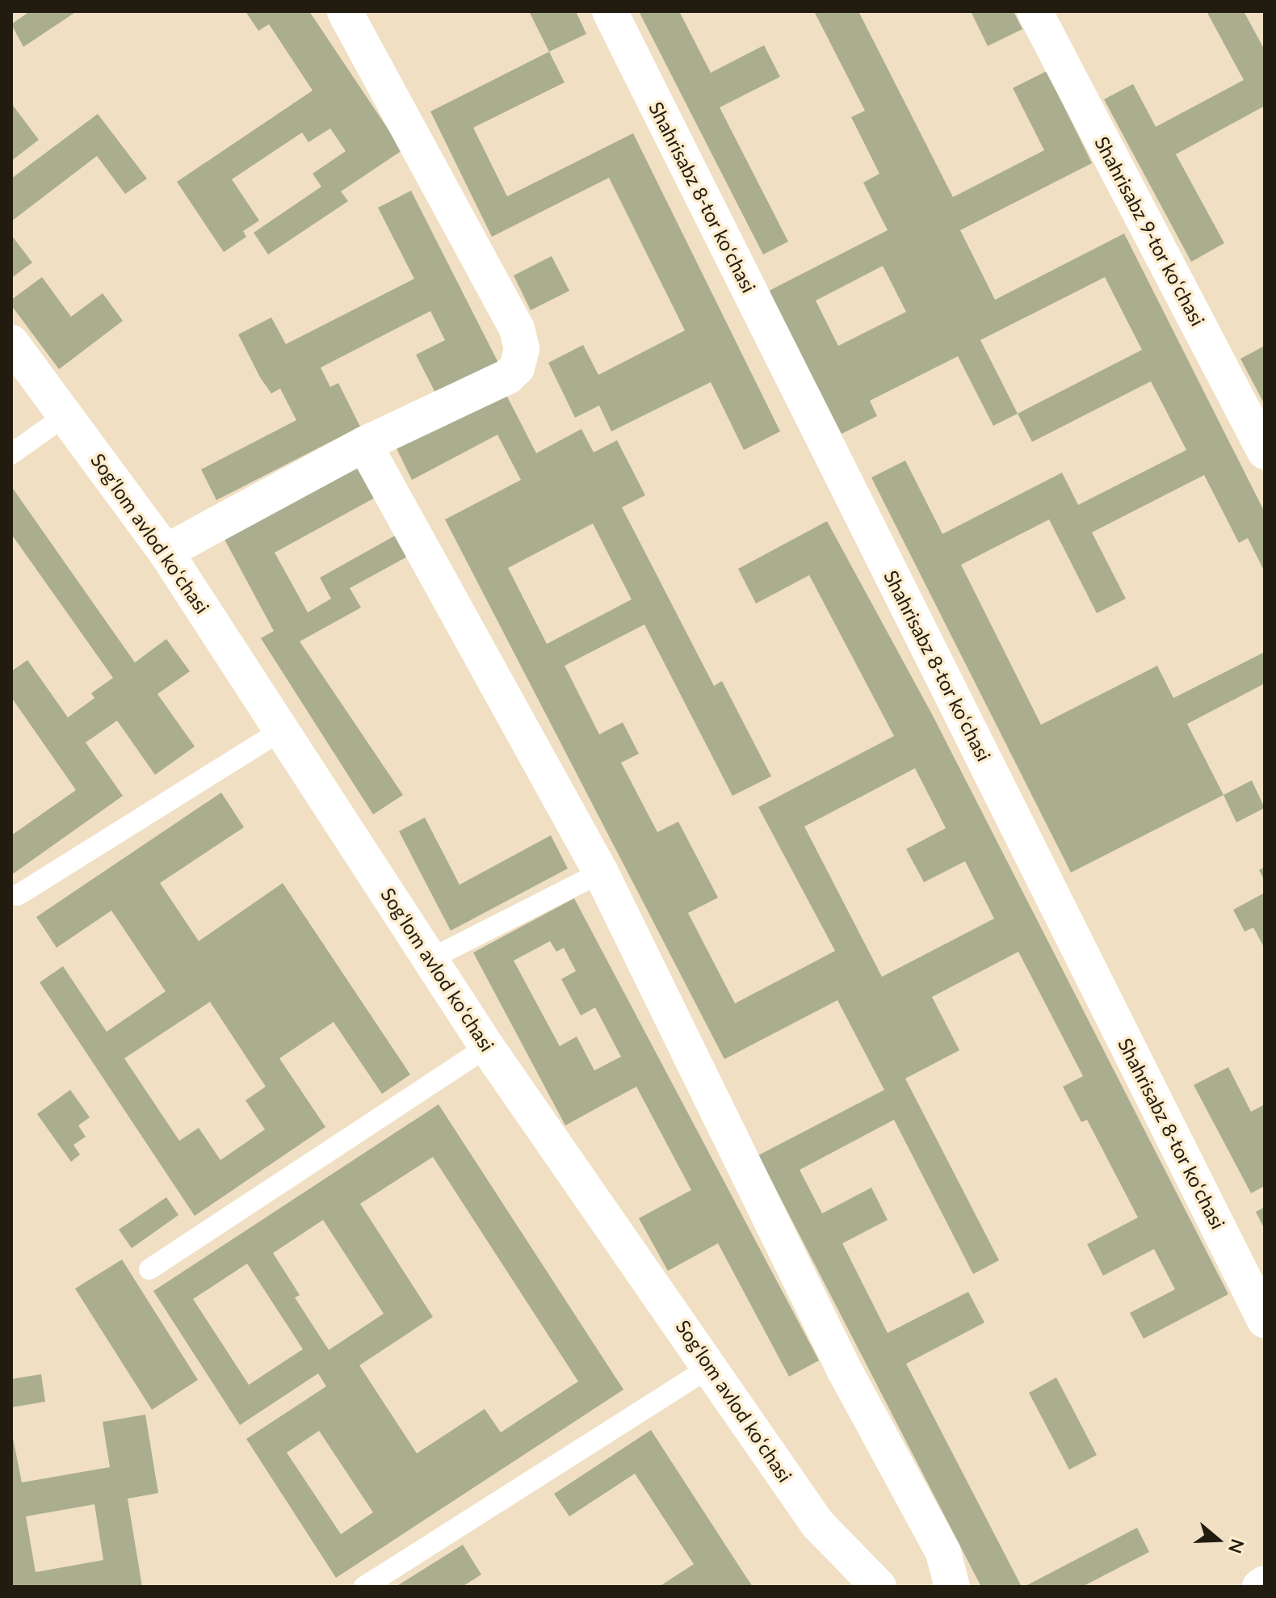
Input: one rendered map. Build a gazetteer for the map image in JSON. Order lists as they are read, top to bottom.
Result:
{
  "streets": {
    "street": ["Shahrisabz 8-tor koʻchasi", "Shahrisabz 9-tor koʻchasi", "Sogʻlom avlod koʻchasi"]
  },
  "north": "right"
}
